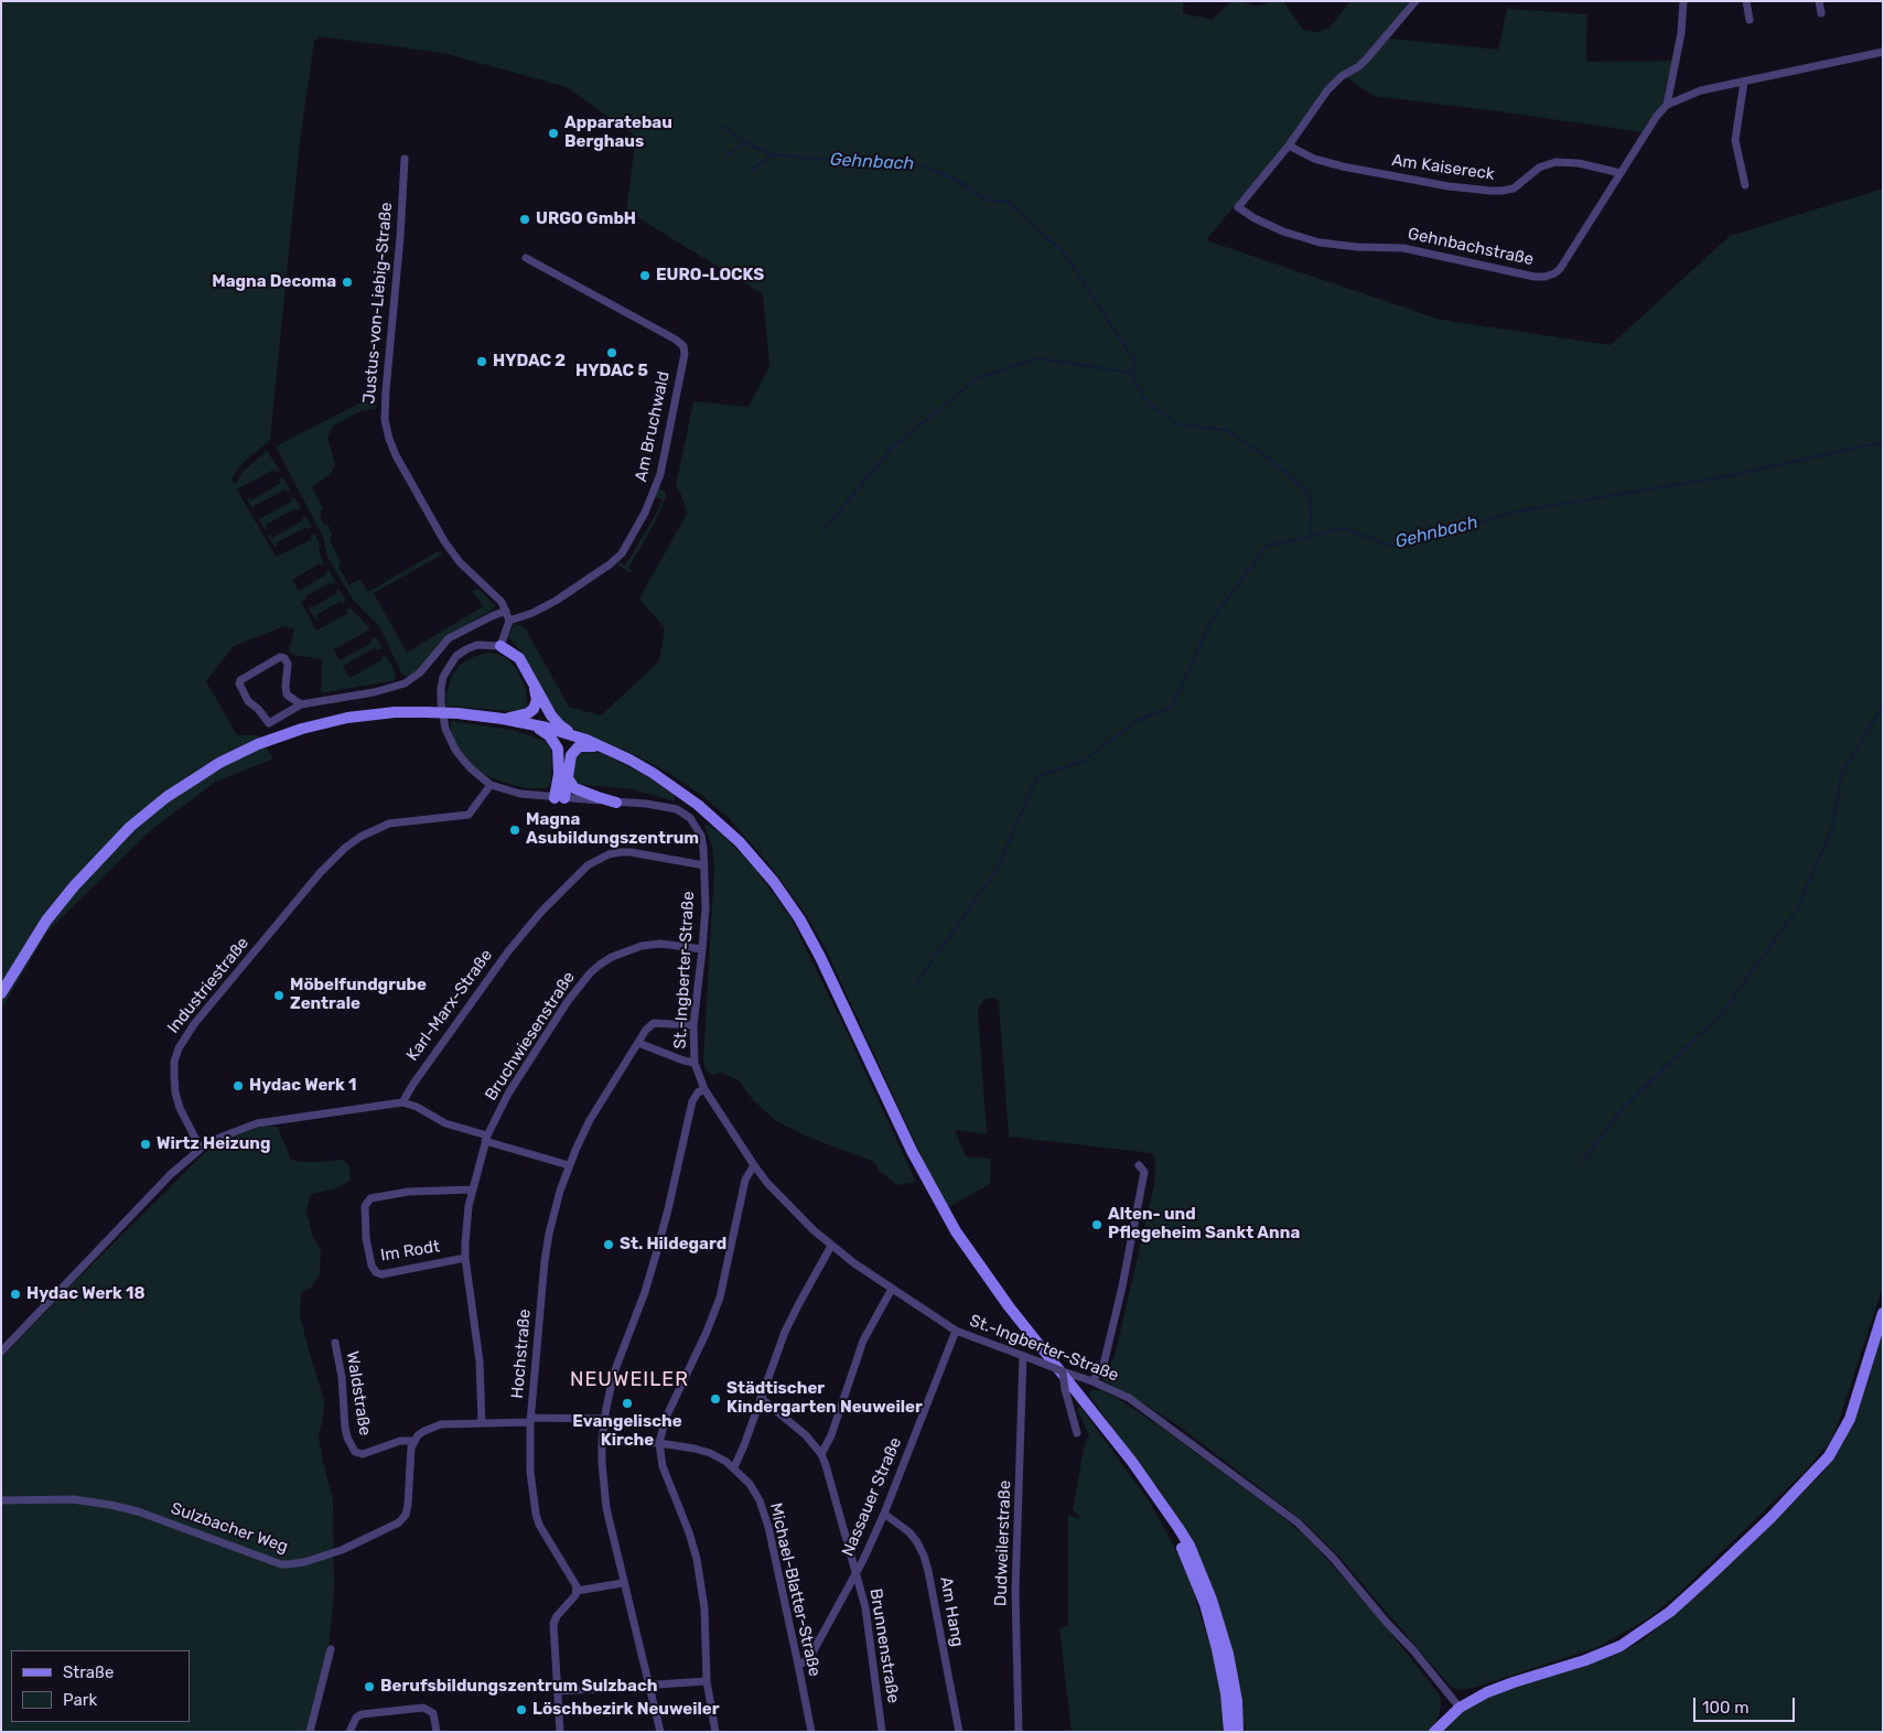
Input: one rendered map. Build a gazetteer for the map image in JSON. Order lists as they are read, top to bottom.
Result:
{
  "streets": {
    "street": [
      "Am Kaisereck",
      "Gehnbachstraße",
      "Justus-von-Liebig-Straße",
      "Am Bruchwald",
      "St.-Ingberter-Straße",
      "Industriestraße",
      "Karl-Marx-Straße",
      "Bruchwiesenstraße",
      "Im Rodt",
      "Hochstraße",
      "Waldstraße",
      "Nassauer Straße",
      "Sulzbacher Weg",
      "Dudweilerstraße",
      "Michael-Blatter-Straße",
      "Am Hang",
      "Brunnenstraße"
    ]
  },
  "crossings": [
    ["Am Kaisereck", "Gehnbachstraße"],
    ["St.-Ingberter-Straße", "Industriestraße"],
    ["St.-Ingberter-Straße", "Karl-Marx-Straße"],
    ["St.-Ingberter-Straße", "Bruchwiesenstraße"],
    ["St.-Ingberter-Straße", "Hochstraße"],
    ["St.-Ingberter-Straße", "Nassauer Straße"],
    ["St.-Ingberter-Straße", "Dudweilerstraße"],
    ["Bruchwiesenstraße", "Im Rodt"],
    ["Waldstraße", "Sulzbacher Weg"],
    ["Nassauer Straße", "Michael-Blatter-Straße"],
    ["Nassauer Straße", "Am Hang"],
    ["Nassauer Straße", "Brunnenstraße"]
  ],
  "districts": ["NEUWEILER"],
  "water": ["Gehnbach"],
  "places": [
    "Apparatebau Berghaus",
    "URGO GmbH",
    "EURO-LOCKS",
    "Magna Decoma",
    "HYDAC 5",
    "HYDAC 2",
    "Magna Asubildungszentrum",
    "Möbelfundgrube Zentrale",
    "Hydac Werk 1",
    "Wirtz Heizung",
    "Alten- und Pflegeheim Sankt Anna",
    "St. Hildegard",
    "Hydac Werk 18",
    "Städtischer Kindergarten Neuweiler",
    "Evangelische Kirche",
    "Berufsbildungszentrum Sulzbach",
    "Löschbezirk Neuweiler"
  ],
  "legend": ["Straße", "Park"],
  "scale_bar": "100 m"
}
